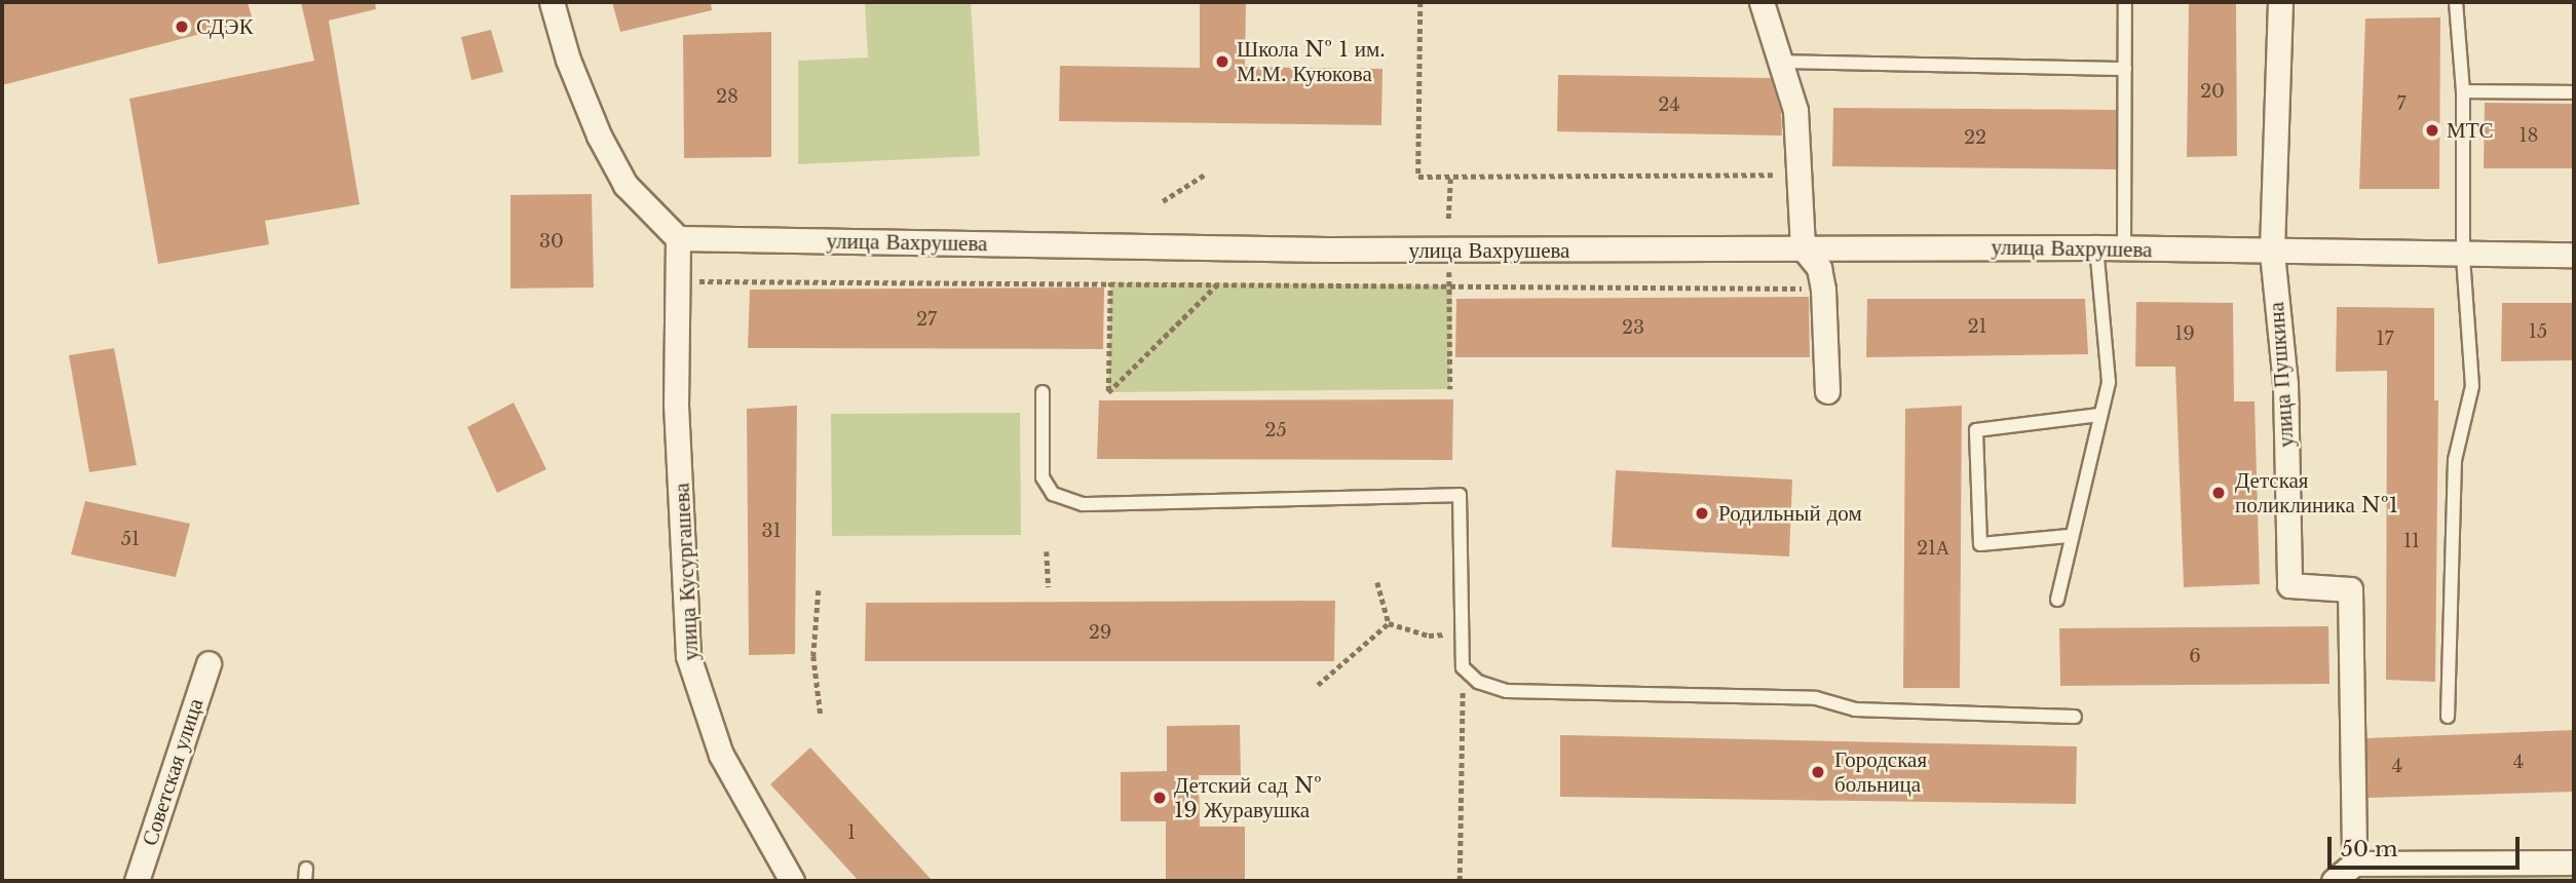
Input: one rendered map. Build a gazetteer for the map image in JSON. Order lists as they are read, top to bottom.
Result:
{
  "streets": {
    "street": [
      "улица Вахрушева",
      "улица Пушкина",
      "улица Кусургашева",
      "Советская улица"
    ]
  },
  "crossings": [
    ["улица Вахрушева", "улица Пушкина"],
    ["улица Вахрушева", "улица Кусургашева"]
  ],
  "places": [
    "СДЭК",
    "Школа № 1 им. М.М. Куюкова",
    "МТС",
    "Детская поликлиника №1",
    "Родильный дом",
    "Городская больница",
    "Детский сад № 19 Журавушка"
  ],
  "house_numbers": [
    "20",
    "28",
    "7",
    "24",
    "18",
    "22",
    "30",
    "27",
    "21",
    "23",
    "15",
    "19",
    "17",
    "25",
    "31",
    "51",
    "11",
    "21А",
    "29",
    "6",
    "4",
    "4",
    "1"
  ],
  "scale_bar": "50 m"
}
